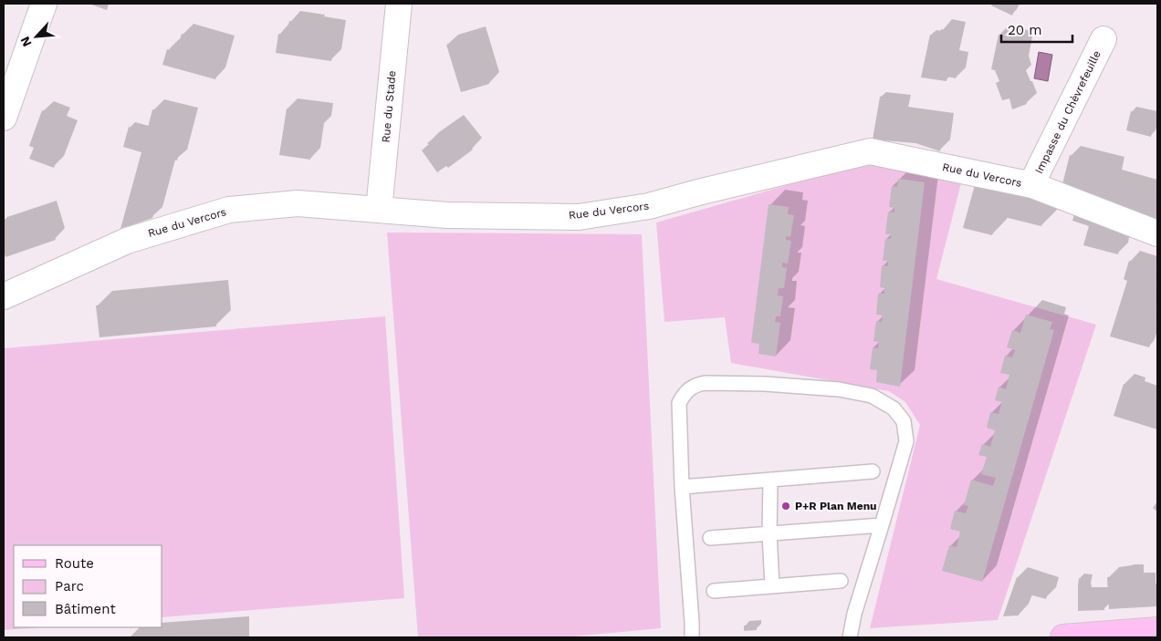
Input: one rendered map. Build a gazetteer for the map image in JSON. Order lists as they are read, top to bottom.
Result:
{
  "streets": {
    "street": ["Rue du Stade", "Impasse du Chèvrefeuille", "Rue du Vercors"]
  },
  "crossings": [
    ["Rue du Stade", "Rue du Vercors"],
    ["Impasse du Chèvrefeuille", "Rue du Vercors"]
  ],
  "places": ["P+R Plan Menu"],
  "legend": ["Route", "Parc", "Bâtiment"],
  "scale_bar": "20 m",
  "north": "bottom left"
}
